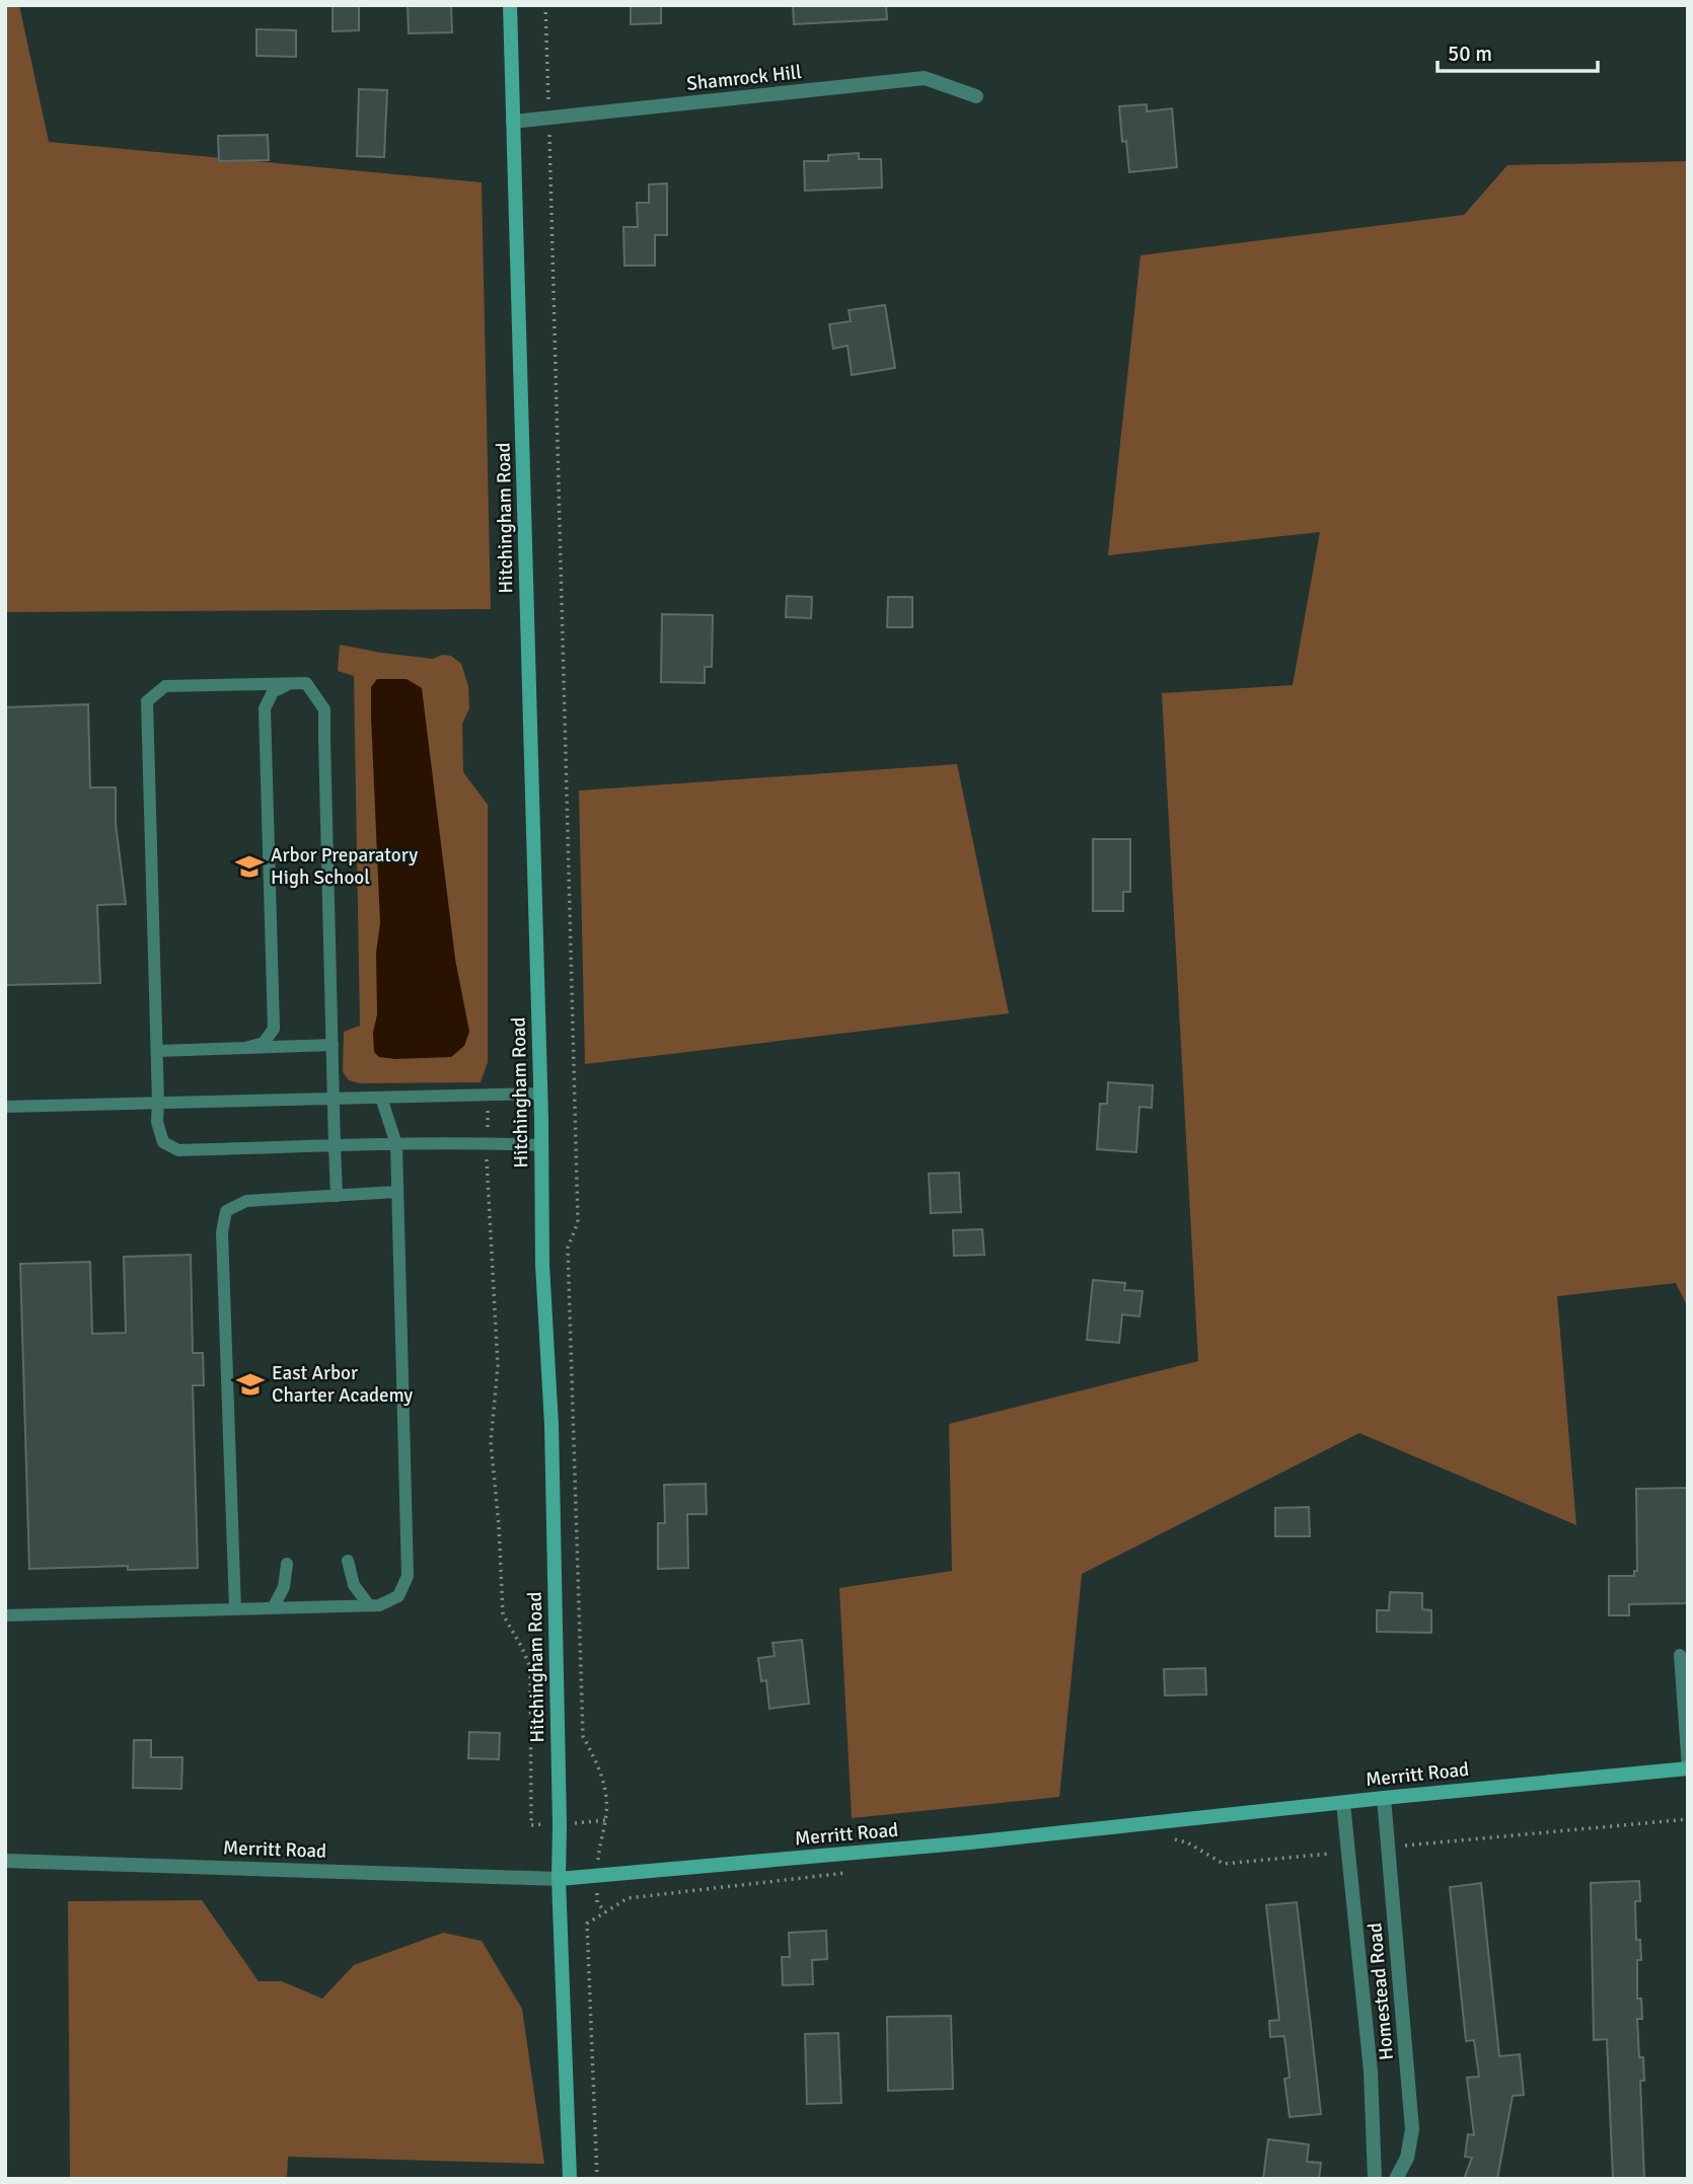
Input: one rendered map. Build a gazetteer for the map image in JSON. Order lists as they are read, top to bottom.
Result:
{
  "streets": {
    "street": [
      "Shamrock Hill",
      "Hitchingham Road",
      "Merritt Road",
      "Homestead Road"
    ]
  },
  "crossings": [
    ["Shamrock Hill", "Hitchingham Road"],
    ["Hitchingham Road", "Merritt Road"],
    ["Merritt Road", "Homestead Road"]
  ],
  "places": {
    "school or university": ["Arbor Preparatory High School", "East Arbor Charter Academy"]
  },
  "scale_bar": "50 m"
}
